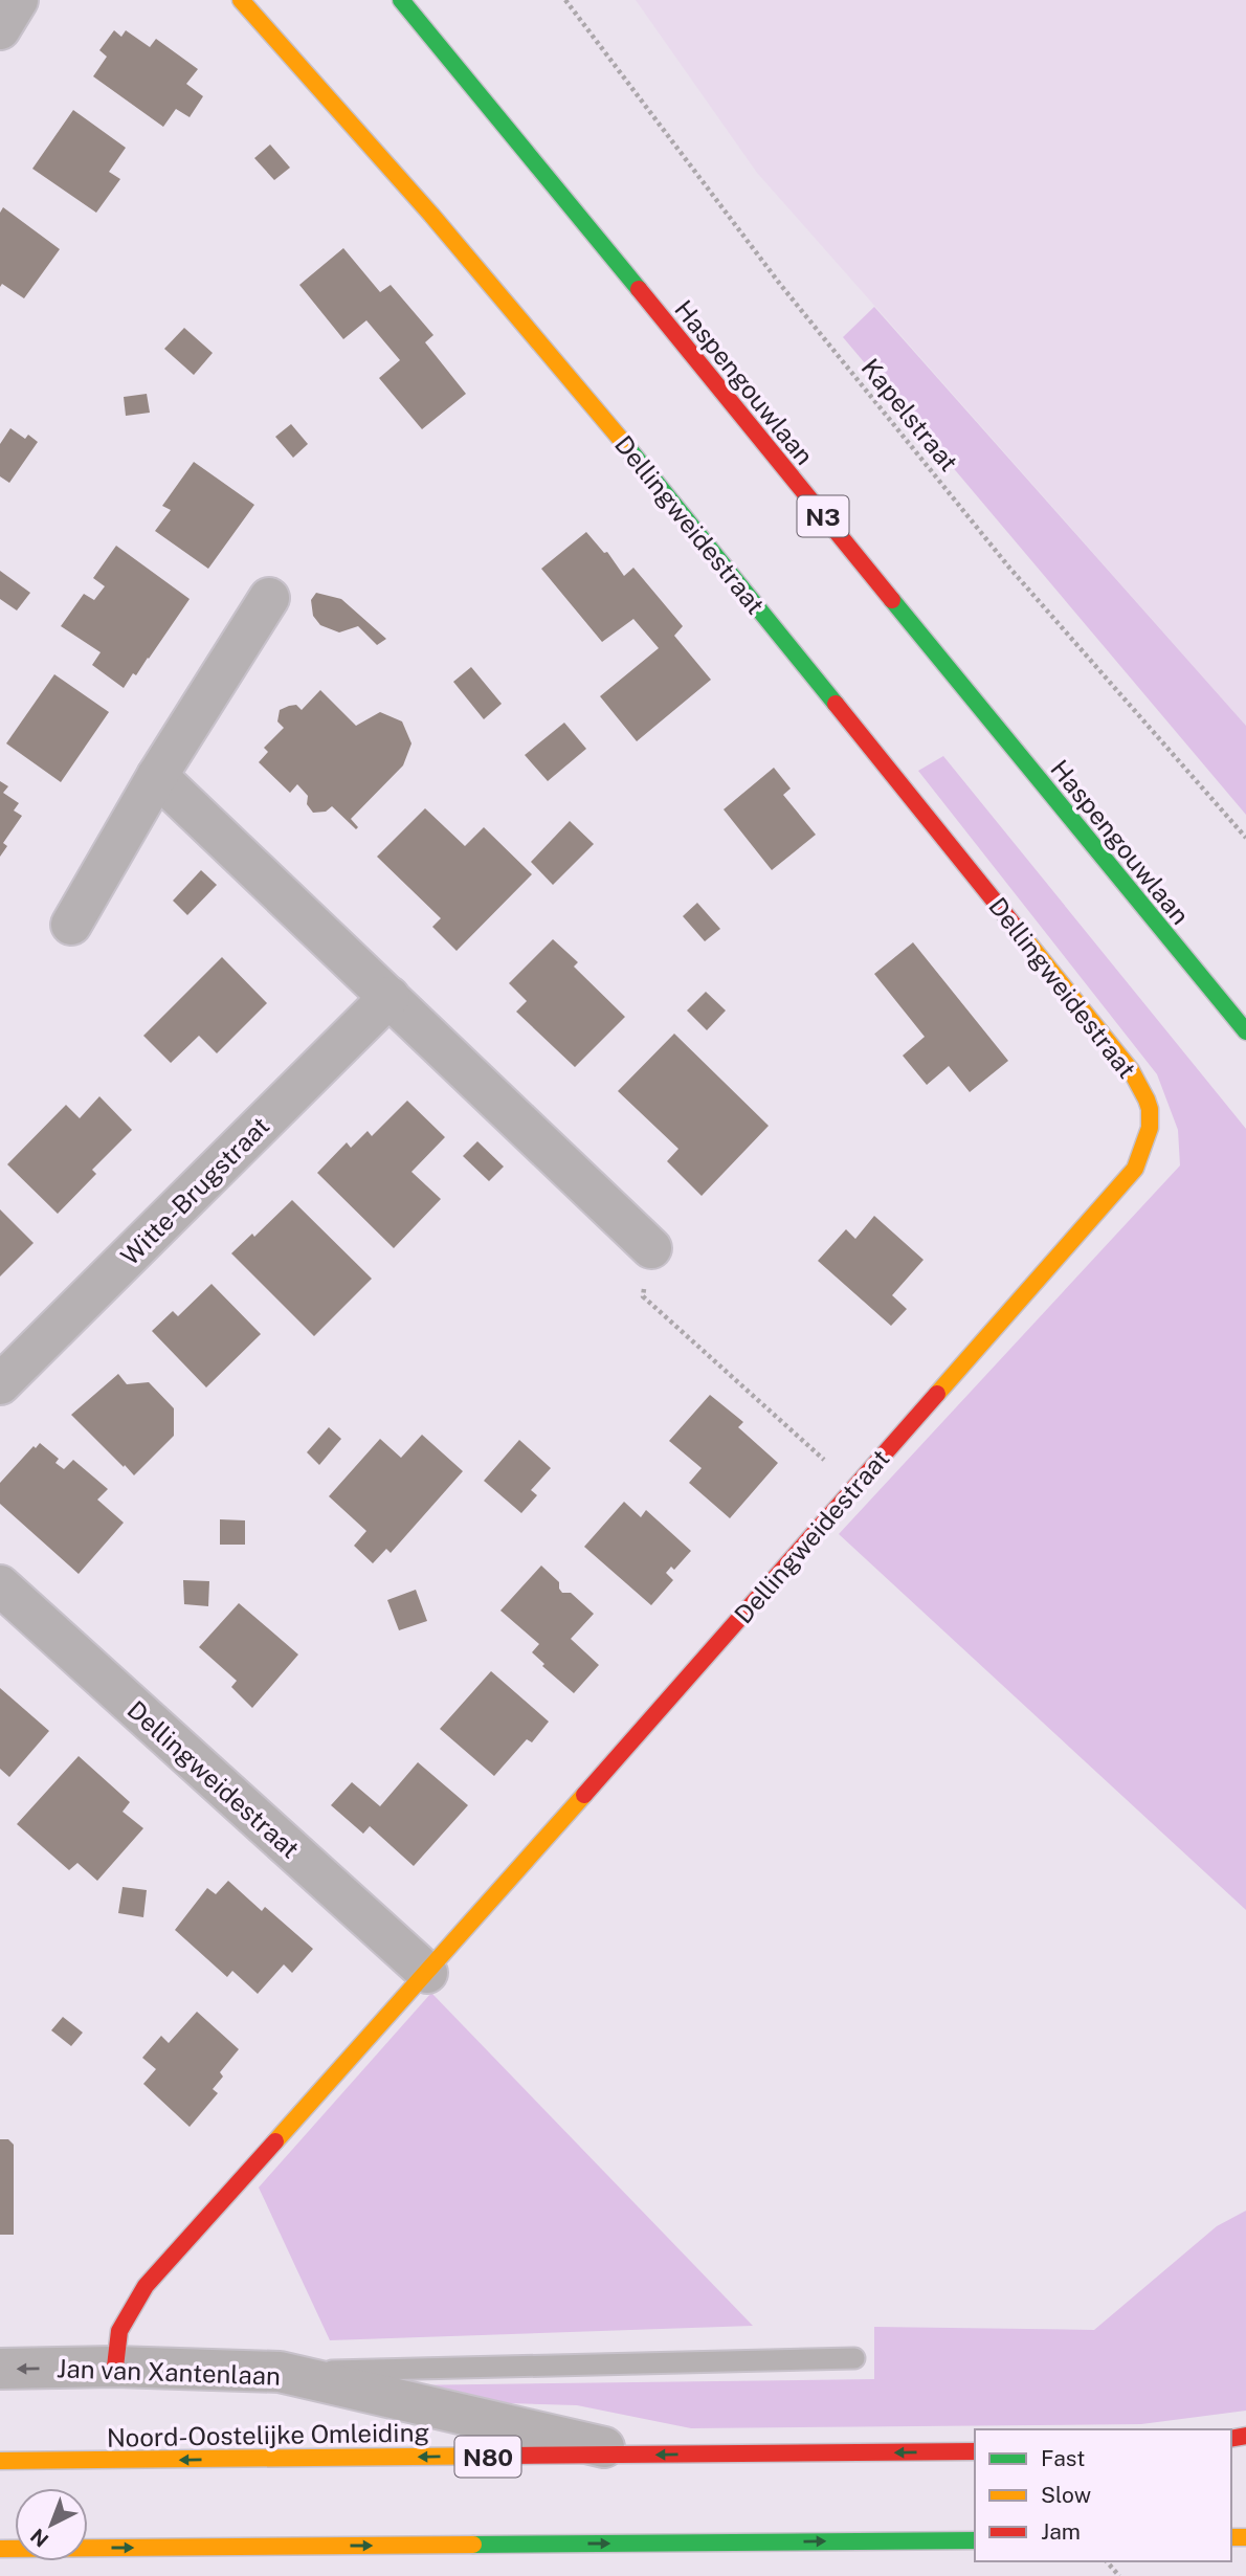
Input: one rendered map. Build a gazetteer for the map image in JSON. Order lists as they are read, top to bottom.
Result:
{
  "streets": {
    "main road": [
      "Haspengouwlaan",
      "N3",
      "Dellingweidestraat",
      "Noord-Oostelijke Omleiding",
      "N80"
    ],
    "street": ["Witte-Brugstraat", "Jan van Xantenlaan"],
    "path": ["Kapelstraat"]
  },
  "crossings": [
    ["Dellingweidestraat", "Jan van Xantenlaan"],
    ["Jan van Xantenlaan", "Noord-Oostelijke Omleiding"]
  ],
  "legend": ["Fast", "Slow", "Jam"],
  "north": "bottom left"
}
